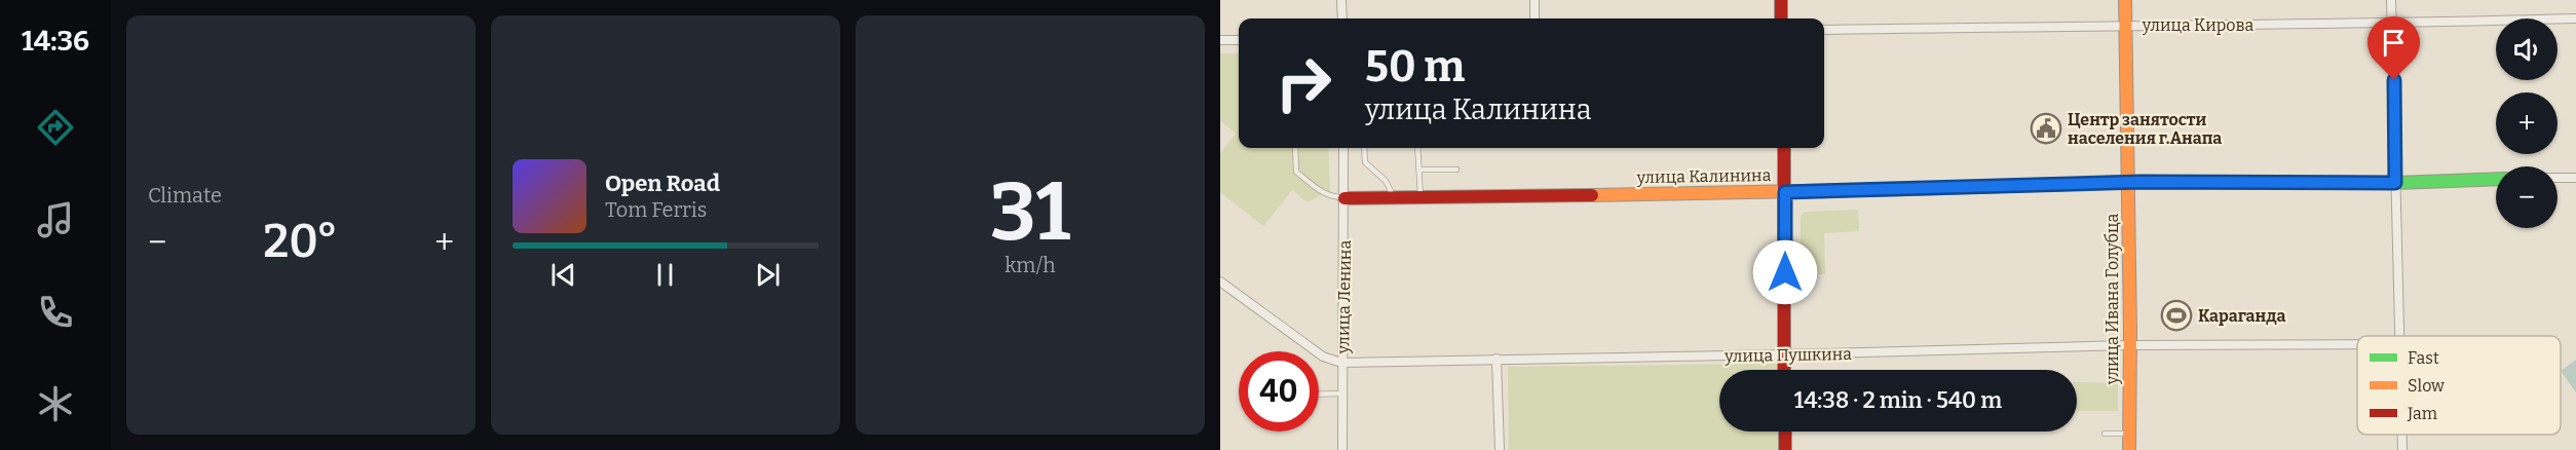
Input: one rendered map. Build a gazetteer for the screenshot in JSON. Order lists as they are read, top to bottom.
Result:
{
  "streets": {
    "street": [
      "улица Кирова",
      "улица Калинина",
      "улица Ленина",
      "улица Ивана Голубца",
      "улица Пушкина"
    ]
  },
  "crossings": [
    ["улица Кирова", "улица Ивана Голубца"],
    ["улица Калинина", "улица Ленина"],
    ["улица Калинина", "улица Ивана Голубца"],
    ["улица Ленина", "улица Пушкина"],
    ["улица Ивана Голубца", "улица Пушкина"]
  ],
  "places": {
    "public building": ["Центр занятости населения г.Анапа"],
    "sports": ["Караганда"]
  },
  "legend": ["Fast", "Slow", "Jam"],
  "page": {
    "tabs": "14:36",
    "tile": [
      "Climate",
      ["31", "km/h"]
    ],
    "map_buttons": ["+", "−"],
    "turn": ["50 m", "улица Калинина"],
    "song": ["Open Road", "Tom Ferris"],
    "heat": ["−", "20°", "+"],
    "limit": "40",
    "trip": "14:38 · 2 min · 540 m"
  }
}
